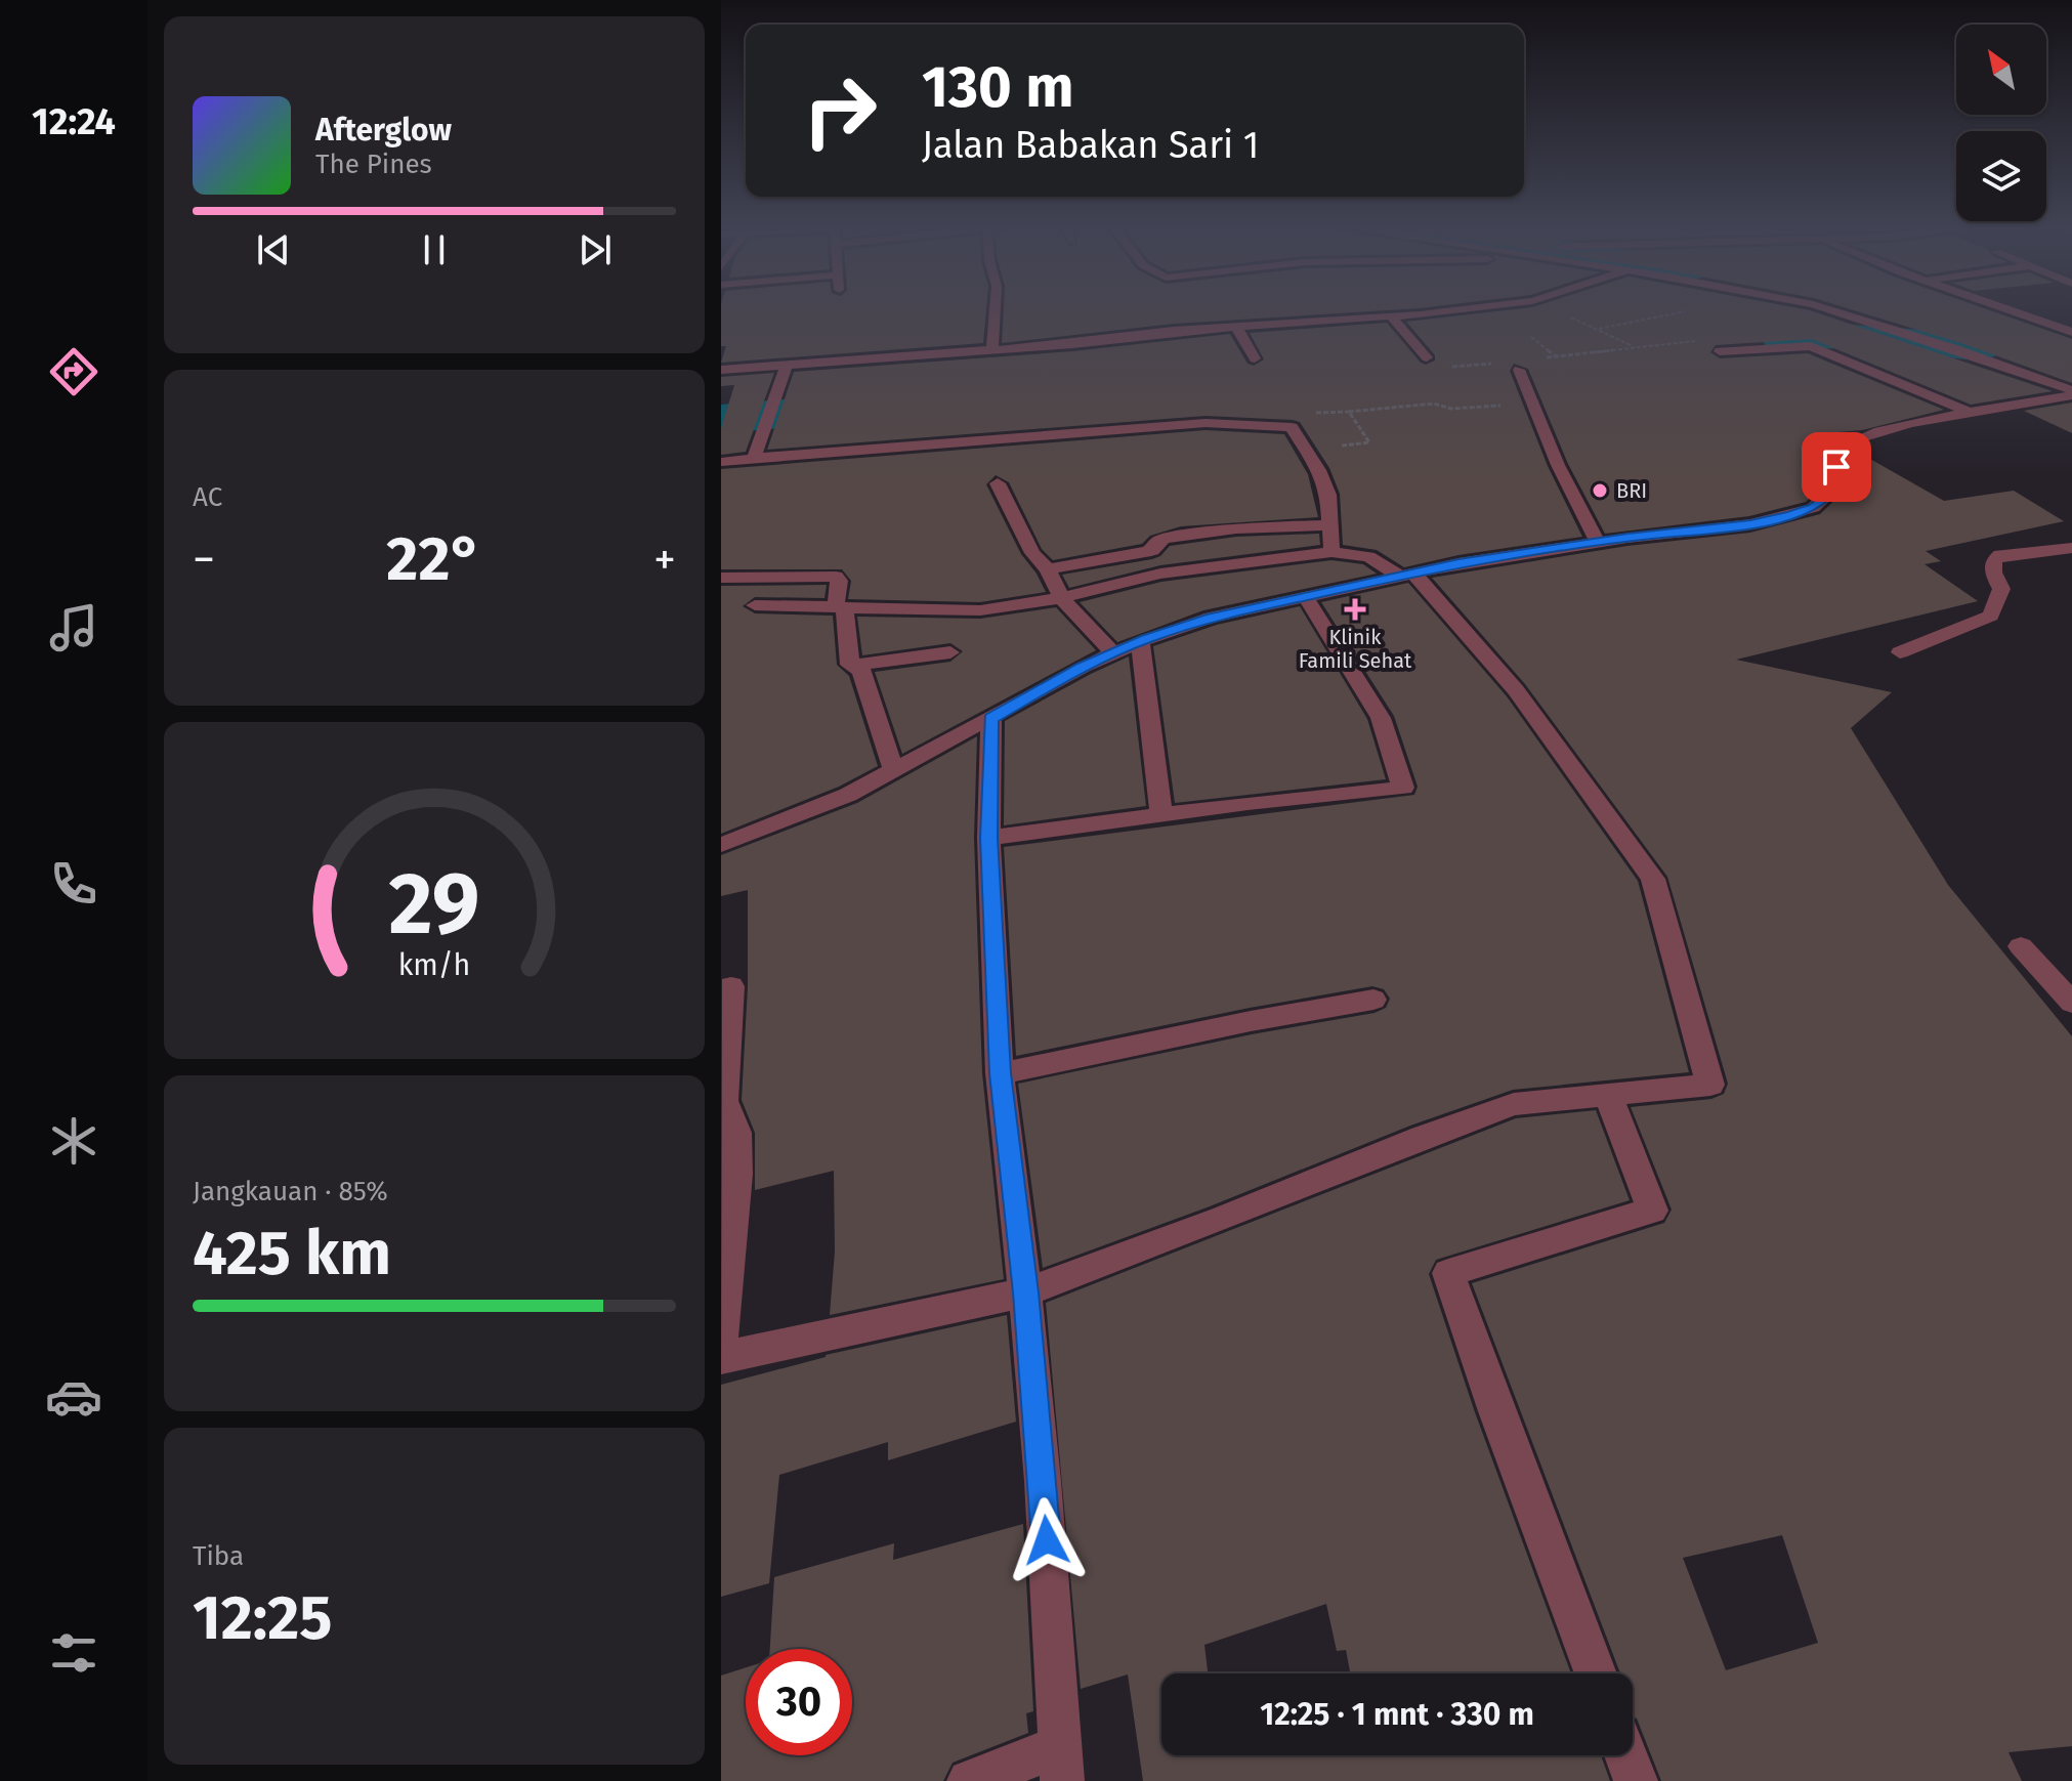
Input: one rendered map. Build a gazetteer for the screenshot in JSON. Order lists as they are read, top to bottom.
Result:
{
  "places": {
    "other": ["BRI"],
    "health": ["Klinik Famili Sehat"]
  },
  "north": "top left",
  "page": {
    "tabs": "12:24",
    "turn": ["130 m", "Jalan Babakan Sari 1"],
    "song": ["Afterglow", "The Pines"],
    "tile": [
      "AC",
      ["Jangkauan · 85%", "425 km"],
      ["Tiba", "12:25"]
    ],
    "heat": ["−", "22°", "+"],
    "limit": "30",
    "trip": "12:25 · 1 mnt · 330 m",
    "gauge": ["29", "km/h"]
  }
}
